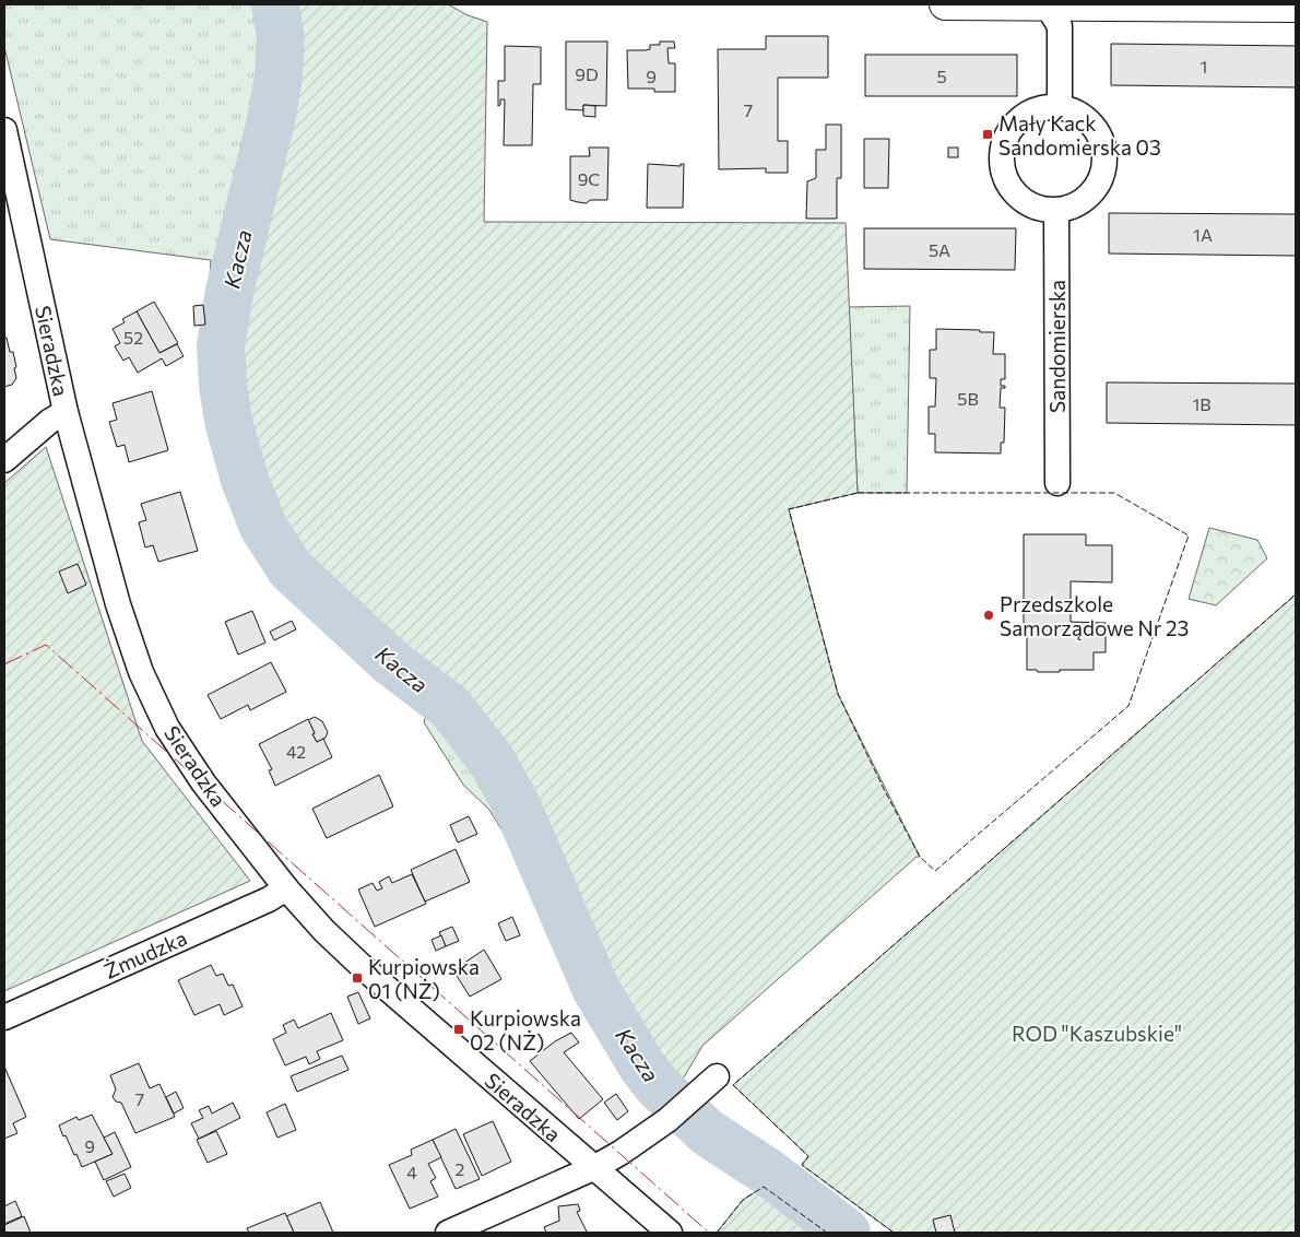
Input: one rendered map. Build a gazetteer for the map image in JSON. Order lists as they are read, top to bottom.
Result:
{
  "streets": {
    "street": ["Sandomierska", "Sieradzka", "Żmudzka"]
  },
  "crossings": [
    ["Sieradzka", "Żmudzka"]
  ],
  "water": ["Kacza"],
  "parks": ["ROD \"Kaszubskie\""],
  "places": {
    "transit": ["Mały Kack Sandomierska 03", "Kurpiowska 01 (NŻ)", "Kurpiowska 02 (NŻ)"],
    "other": ["Przedszkole Samorządowe Nr 23"]
  },
  "house_numbers": [
    "1",
    "9D",
    "9",
    "5",
    "7",
    "9C",
    "1A",
    "5A",
    "52",
    "5B",
    "1B",
    "42",
    "7",
    "9",
    "2",
    "4"
  ]
}
